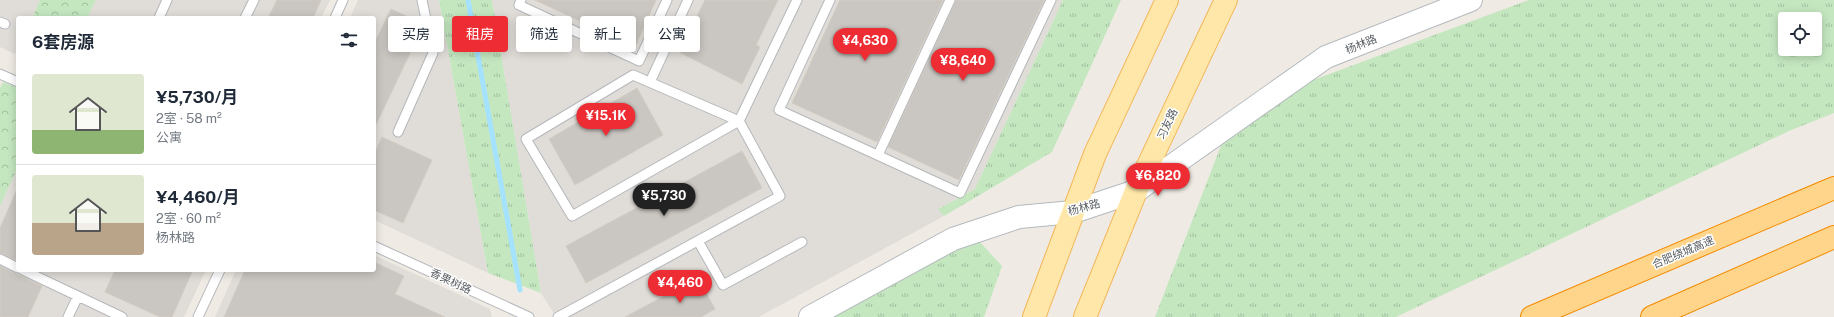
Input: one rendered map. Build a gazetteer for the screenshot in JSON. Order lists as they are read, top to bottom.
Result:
{
  "streets": {
    "highway": ["合肥绕城高速"],
    "main road": ["习友路"],
    "street": ["杨林路"],
    "lane": ["香果树路"]
  },
  "crossings": [
    ["杨林路", "习友路"]
  ],
  "page": {
    "chip": [
      "买房",
      "租房",
      "筛选",
      "新上",
      "公寓"
    ],
    "heading": "6套房源",
    "price": [
      "¥4,630",
      "¥8,640",
      "¥15.1K",
      "¥6,820",
      "¥5,730",
      "¥4,460"
    ],
    "list": [
      {
        "name": "¥5,730/月",
        "note": "2室 · 58 m² · 公寓"
      },
      {
        "name": "¥4,460/月",
        "note": "2室 · 60 m² · 杨林路"
      }
    ]
  }
}
